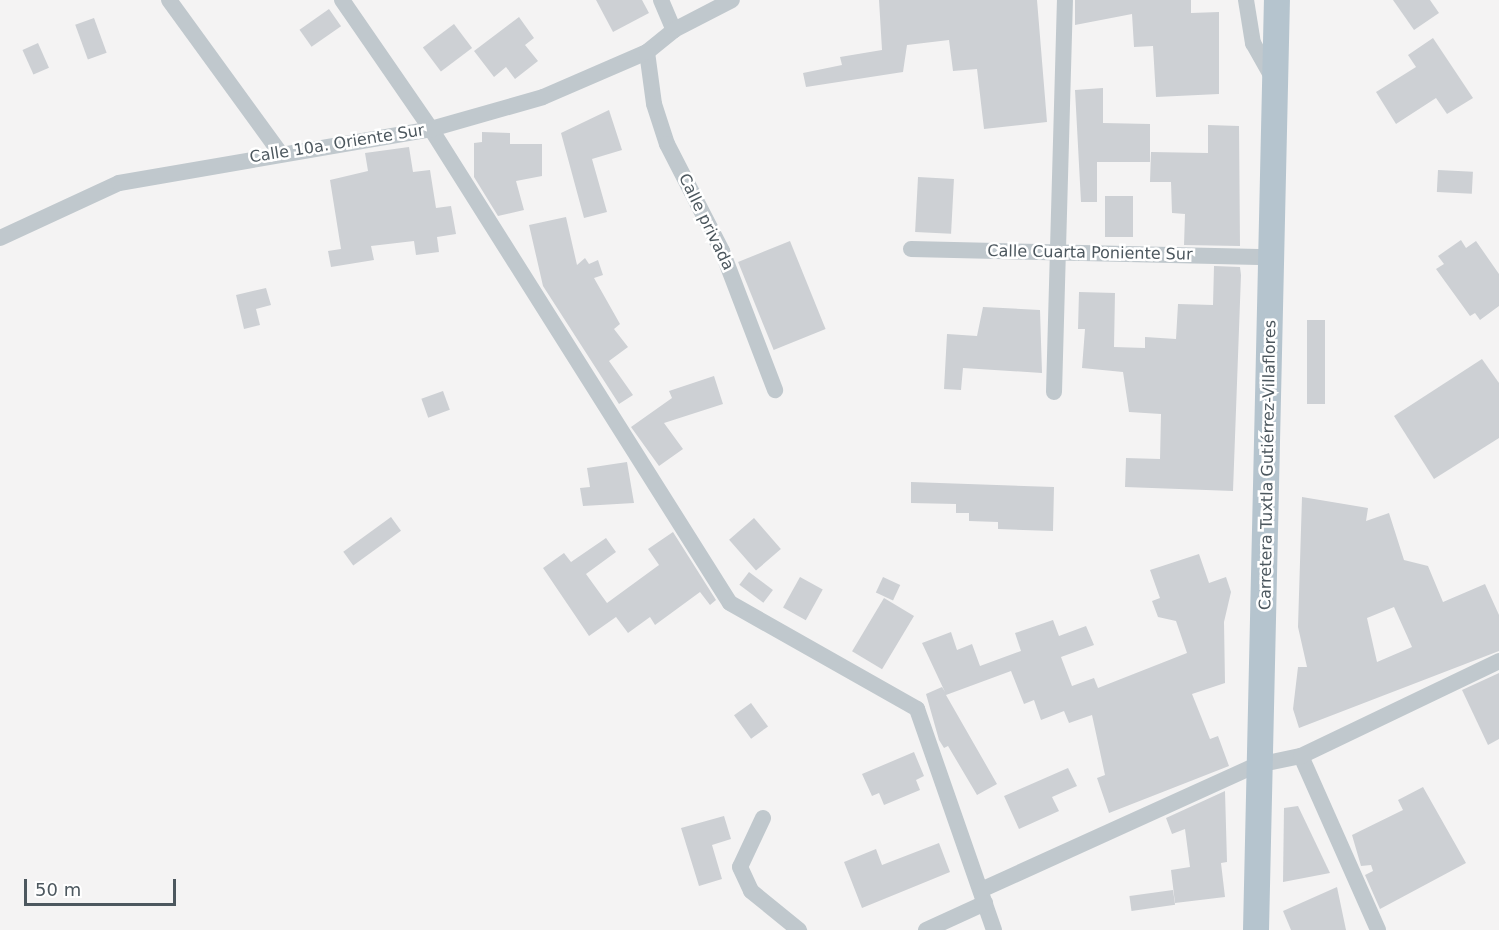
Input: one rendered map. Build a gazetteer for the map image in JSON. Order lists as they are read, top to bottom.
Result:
{
  "streets": {
    "main road": ["Carretera Tuxtla Gutiérrez-Villaflores"],
    "street": ["Calle 10a. Oriente Sur", "Calle privada", "Calle Cuarta Poniente Sur"]
  },
  "crossings": [
    ["Calle 10a. Oriente Sur", "Calle privada"],
    ["Calle Cuarta Poniente Sur", "Carretera Tuxtla Gutiérrez-Villaflores"]
  ],
  "scale_bar": "50 m"
}
